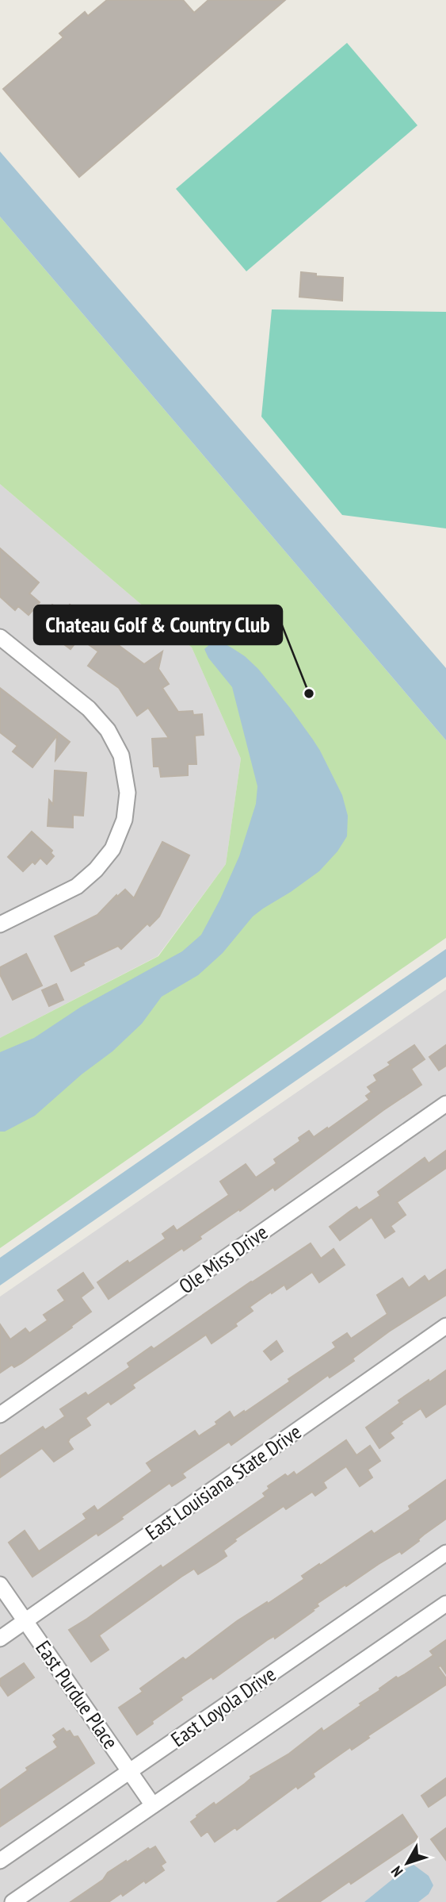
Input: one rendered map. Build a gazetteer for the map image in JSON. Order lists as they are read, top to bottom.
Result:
{
  "streets": {
    "street": [
      "Ole Miss Drive",
      "East Louisiana State Drive",
      "East Purdue Place",
      "East Loyola Drive"
    ]
  },
  "crossings": [
    ["East Louisiana State Drive", "East Purdue Place"],
    ["East Purdue Place", "East Loyola Drive"]
  ],
  "places": ["Chateau Golf & Country Club"],
  "north": "bottom left"
}
